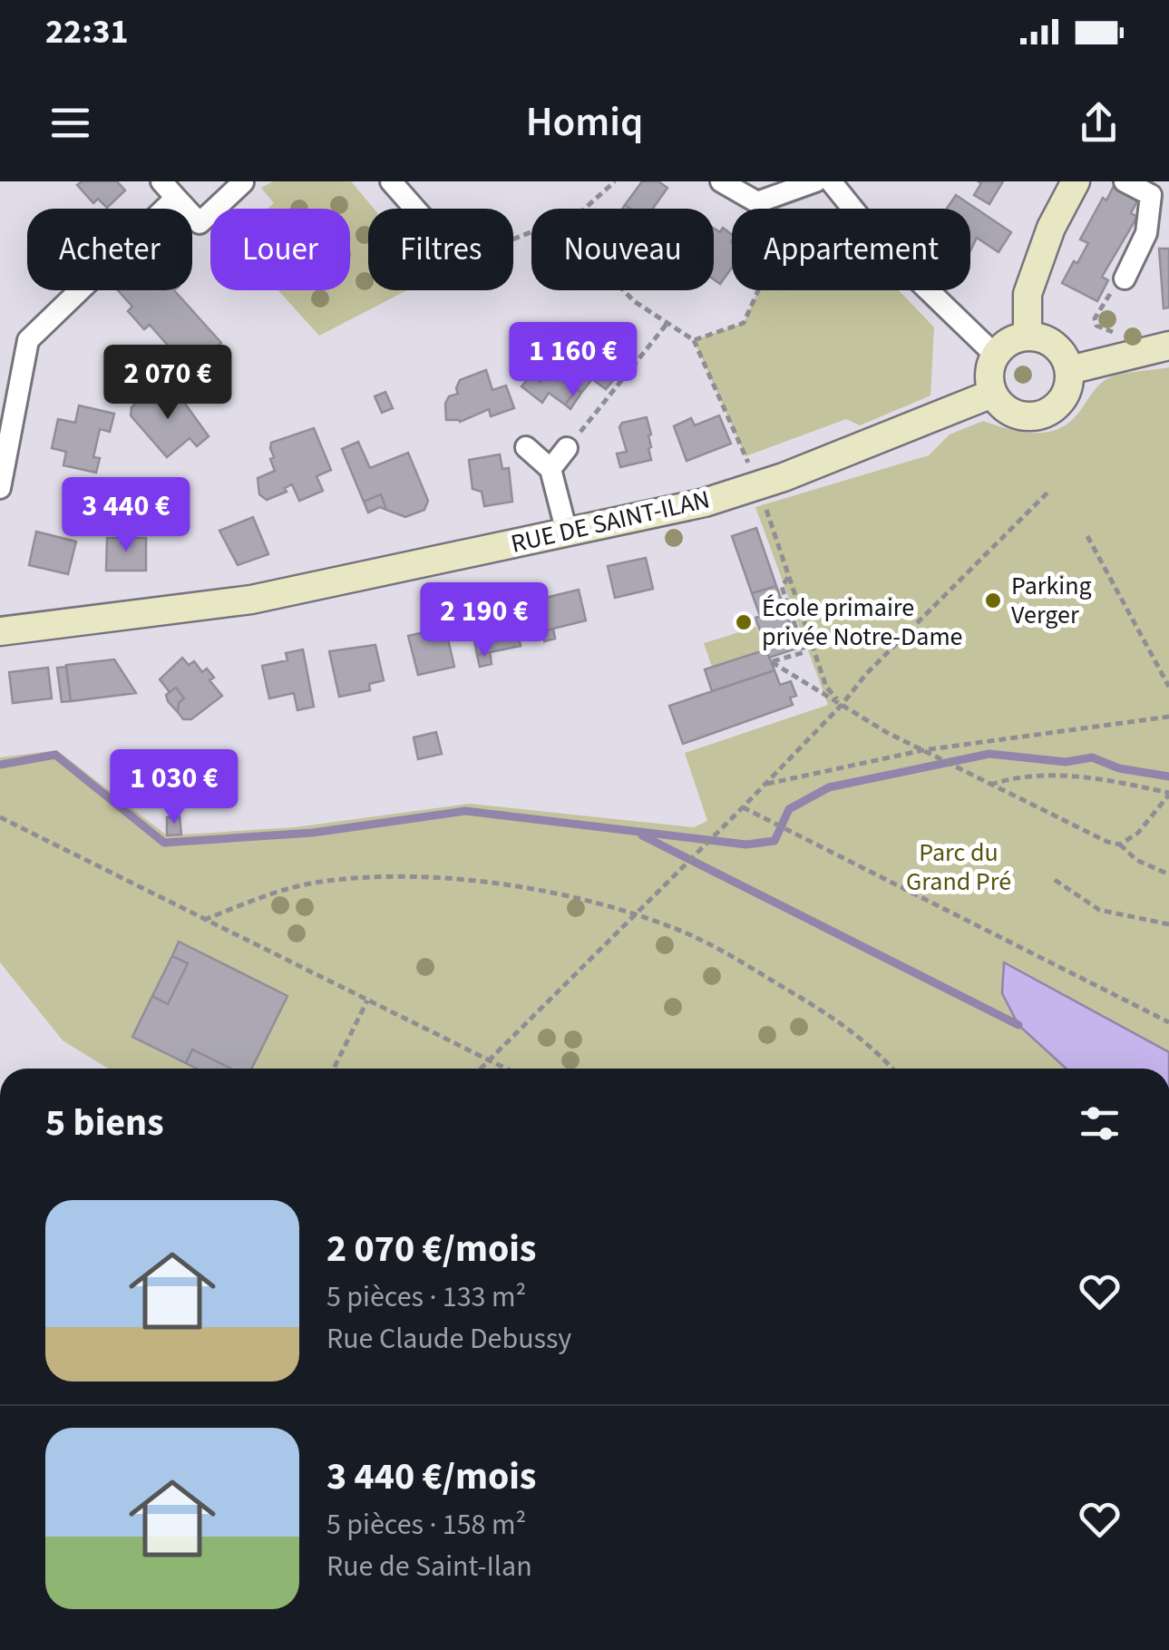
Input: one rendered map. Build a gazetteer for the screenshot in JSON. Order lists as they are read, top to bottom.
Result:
{
  "streets": {
    "street": ["RUE DE SAINT-ILAN"]
  },
  "parks": ["Parc du Grand Pré"],
  "places": ["Parking Verger", "École primaire privée Notre-Dame"],
  "page": {
    "status": "22:31",
    "header": "Homiq",
    "chip": [
      "Acheter",
      "Louer",
      "Filtres",
      "Nouveau",
      "Appartement"
    ],
    "price": [
      "1 160 €",
      "2 070 €",
      "3 440 €",
      "2 190 €",
      "1 030 €"
    ],
    "heading": "5 biens",
    "list": [
      {
        "name": "2 070 €/mois",
        "note": "5 pièces · 133 m² · Rue Claude Debussy"
      },
      {
        "name": "3 440 €/mois",
        "note": "5 pièces · 158 m² · Rue de Saint-Ilan"
      }
    ]
  }
}
